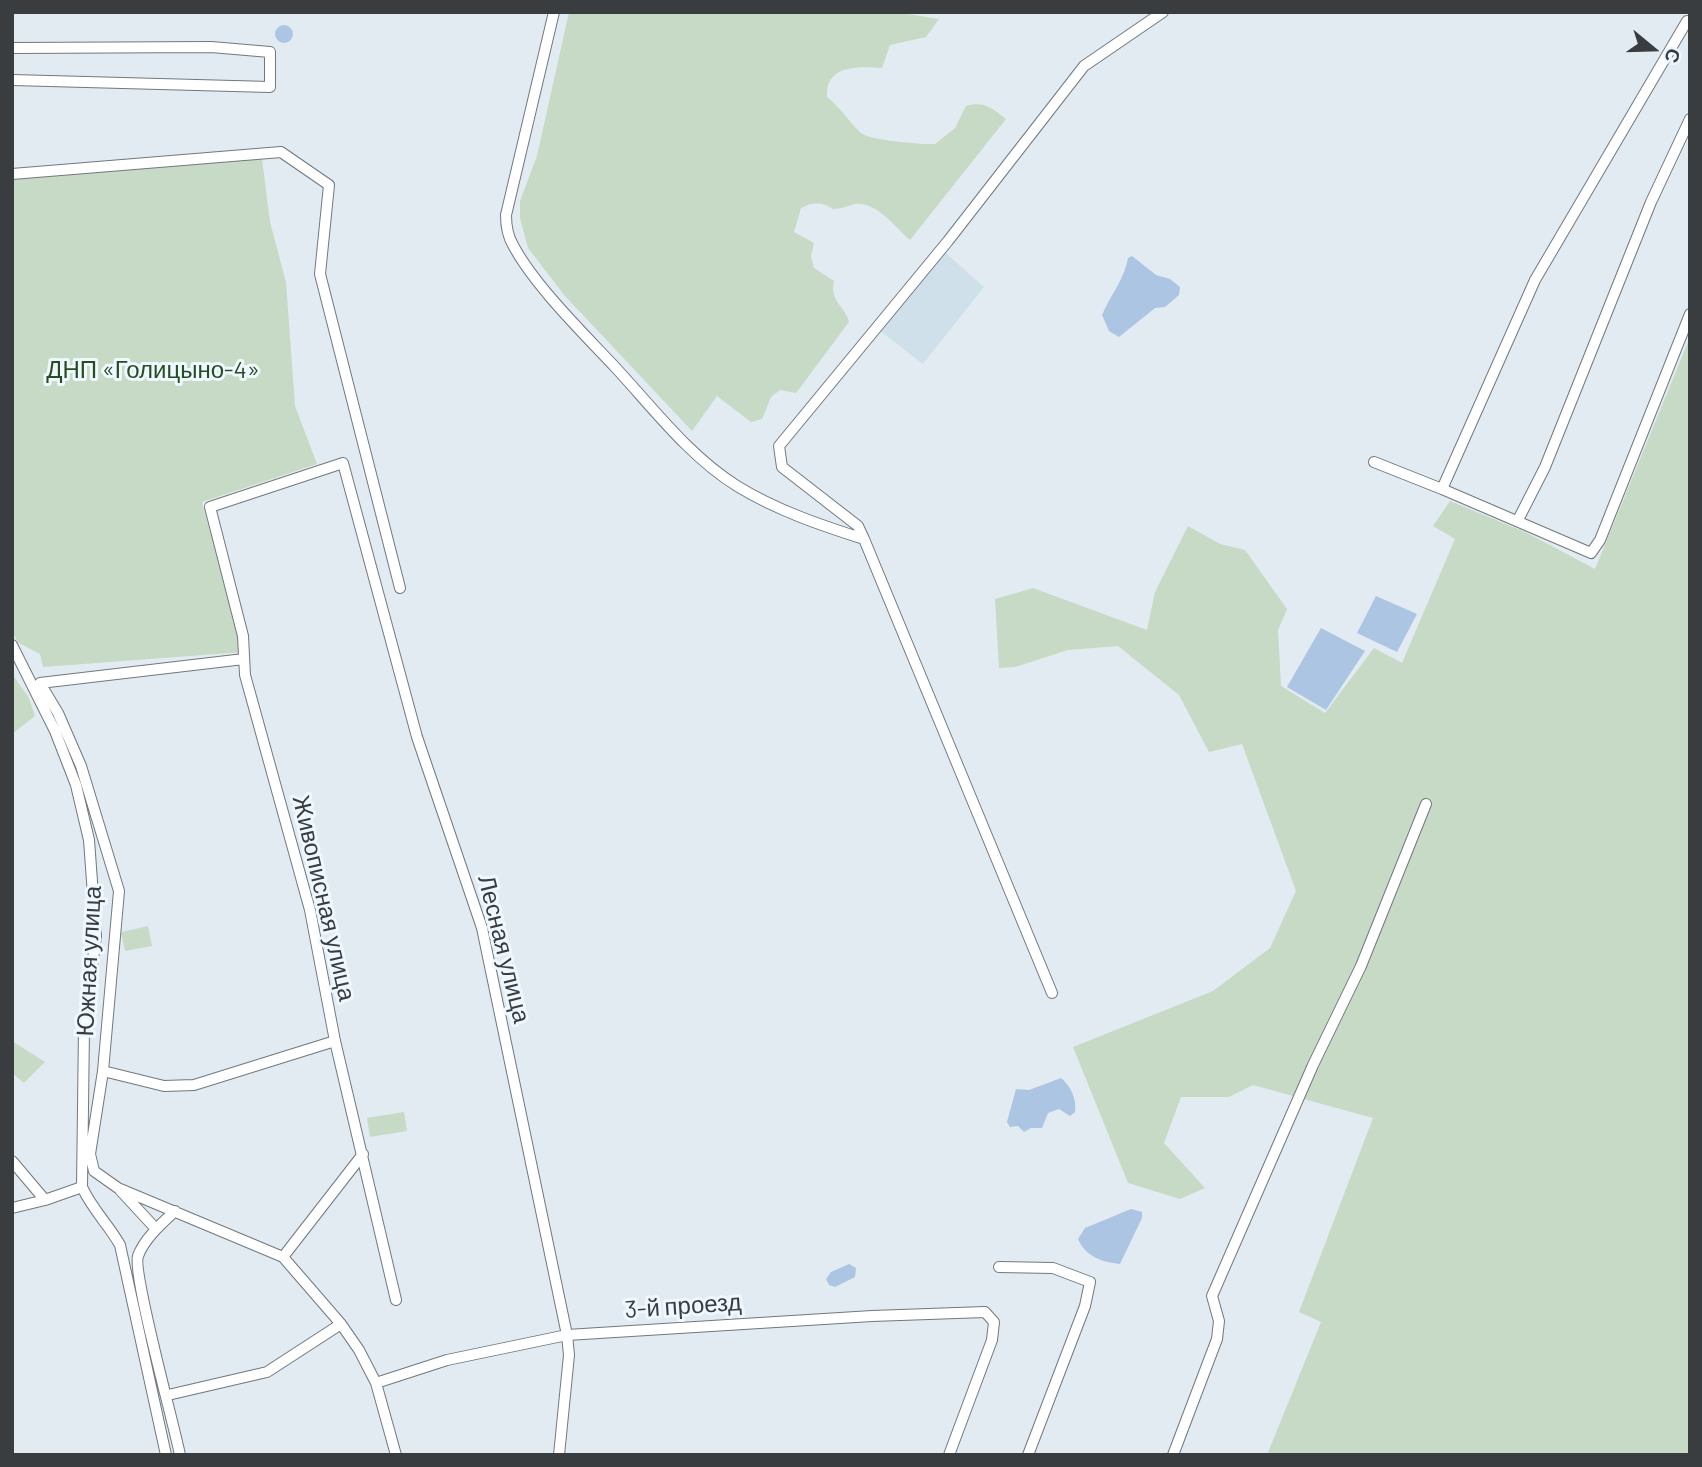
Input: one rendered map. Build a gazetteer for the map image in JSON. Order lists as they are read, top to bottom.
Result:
{
  "streets": {
    "street": [
      "Живописная улица",
      "Лесная улица",
      "Южная улица",
      "3-й проезд"
    ]
  },
  "crossings": [
    ["Живописная улица", "Лесная улица"],
    ["Живописная улица", "Южная улица"],
    ["Лесная улица", "3-й проезд"]
  ],
  "parks": ["ДНП «Голицыно-4»"],
  "north": "right"
}
